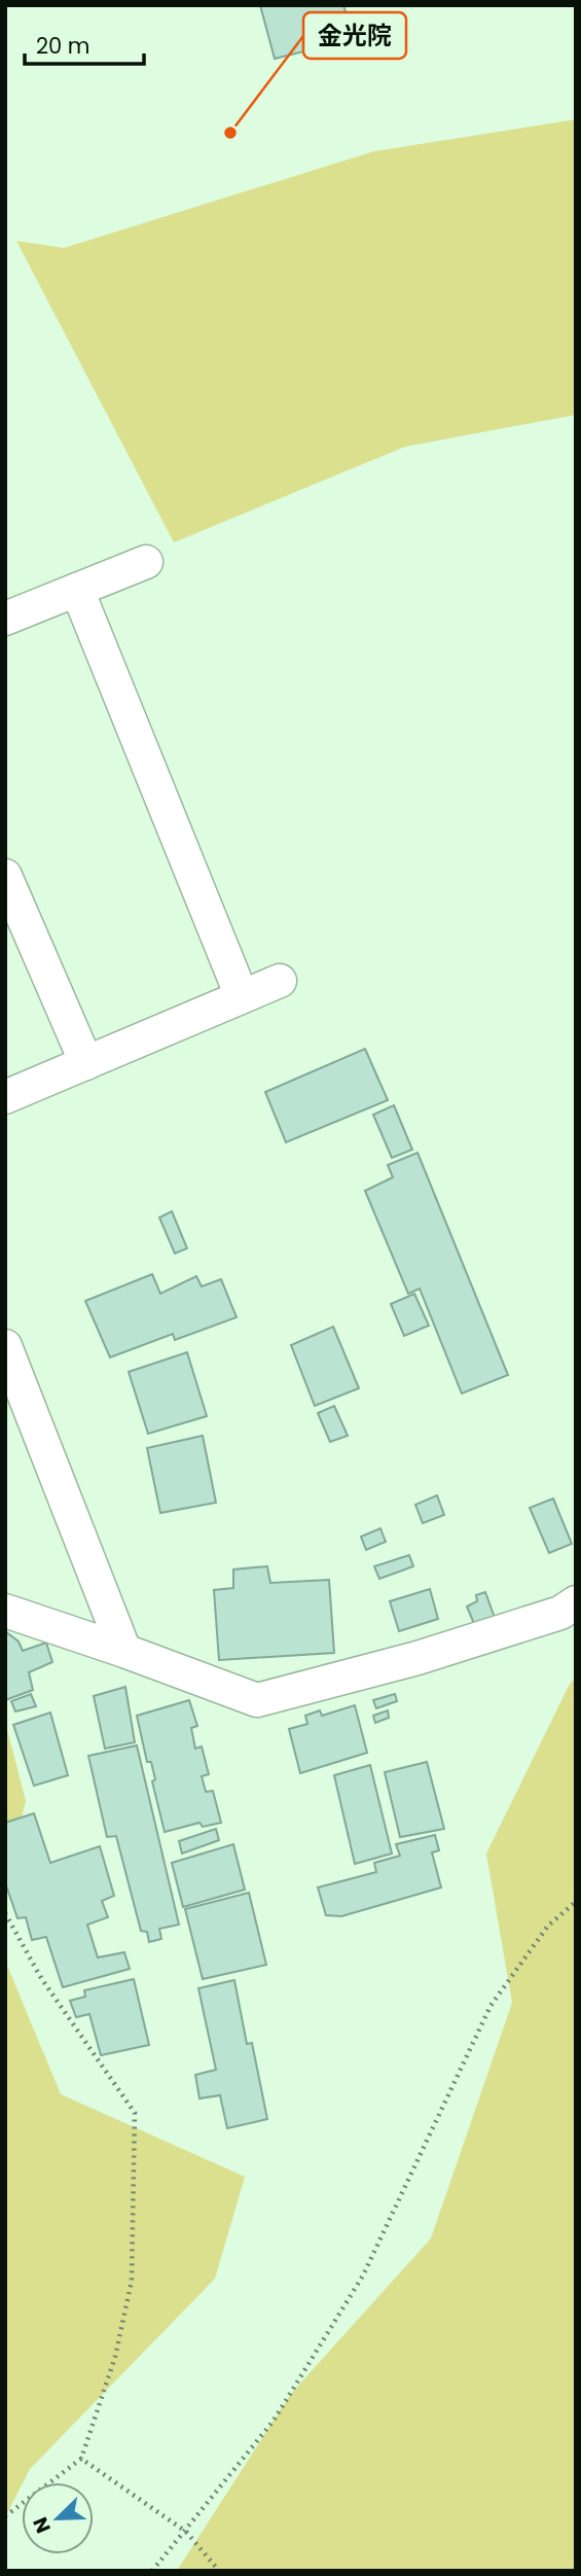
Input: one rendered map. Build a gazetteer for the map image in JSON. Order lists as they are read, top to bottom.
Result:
{
  "places": ["金光院"],
  "scale_bar": "20 m",
  "north": "bottom left"
}
